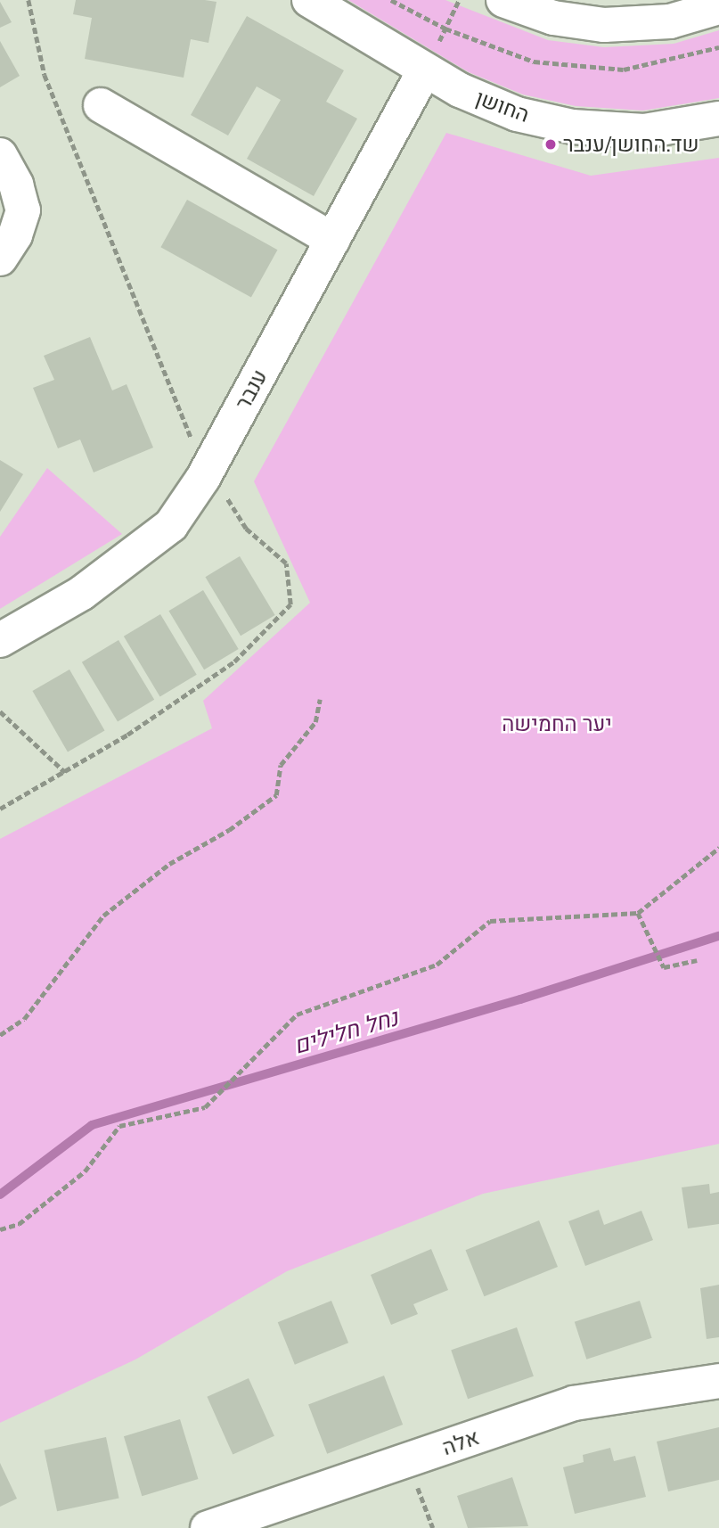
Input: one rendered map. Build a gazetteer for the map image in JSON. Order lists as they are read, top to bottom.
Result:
{
  "streets": {
    "street": ["החושן", "ענבר", "אלה"]
  },
  "crossings": [
    ["החושן", "ענבר"]
  ],
  "water": ["נחל חלילים"],
  "parks": ["יער החמישה"],
  "places": ["שד.החושן/ענבר"]
}
